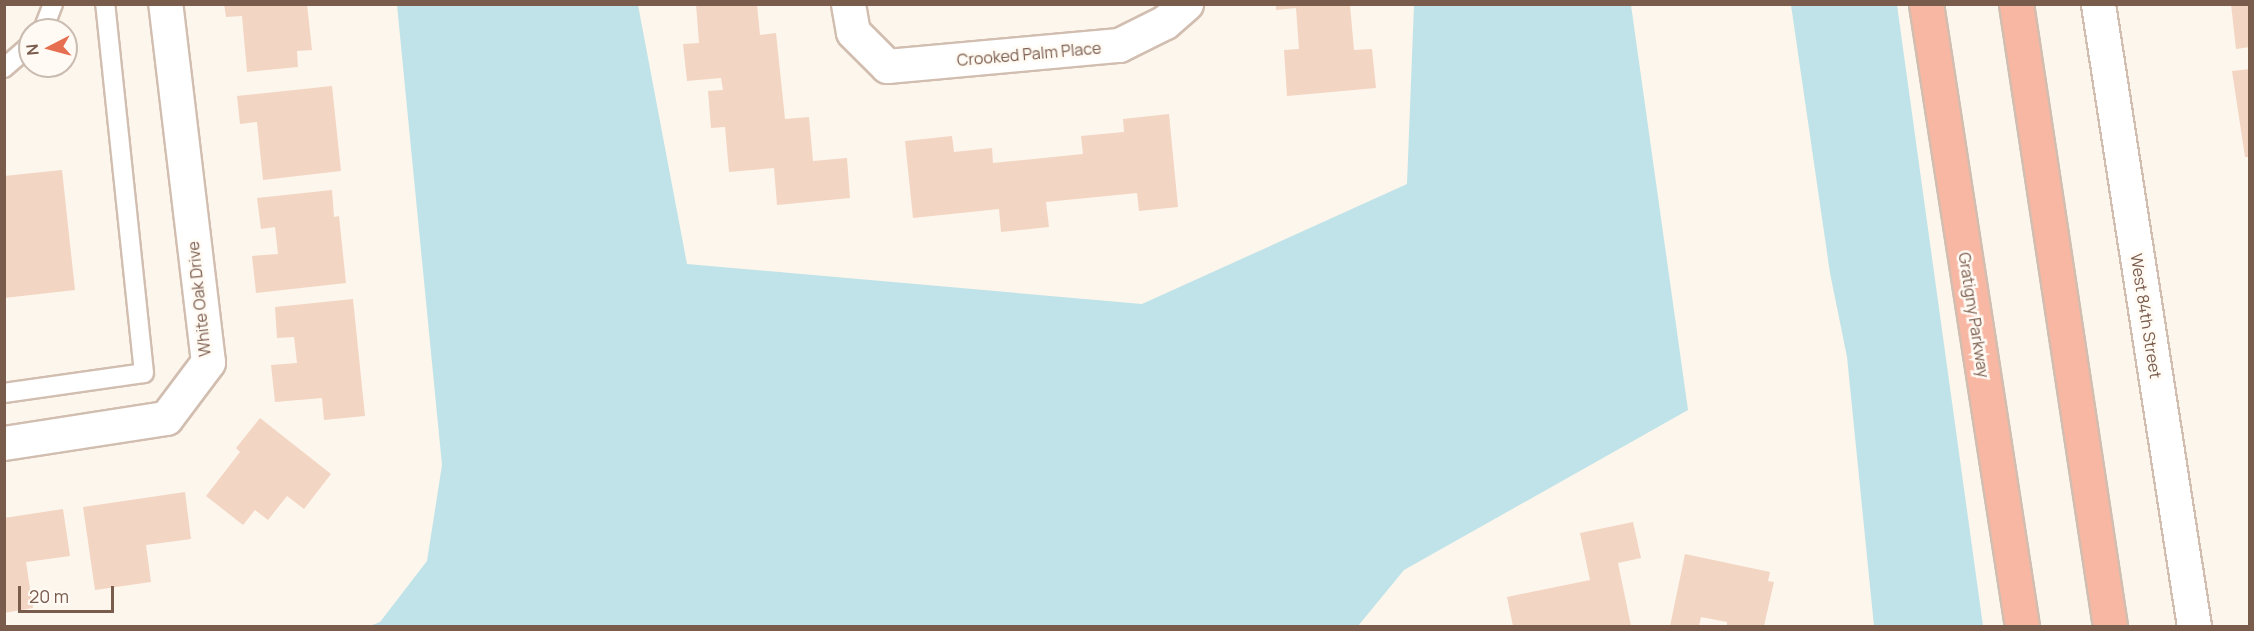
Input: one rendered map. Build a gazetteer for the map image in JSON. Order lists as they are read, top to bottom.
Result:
{
  "streets": {
    "highway": ["Gratigny Parkway"],
    "street": ["Crooked Palm Place", "White Oak Drive", "West 84th Street"]
  },
  "scale_bar": "20 m",
  "north": "left"
}
